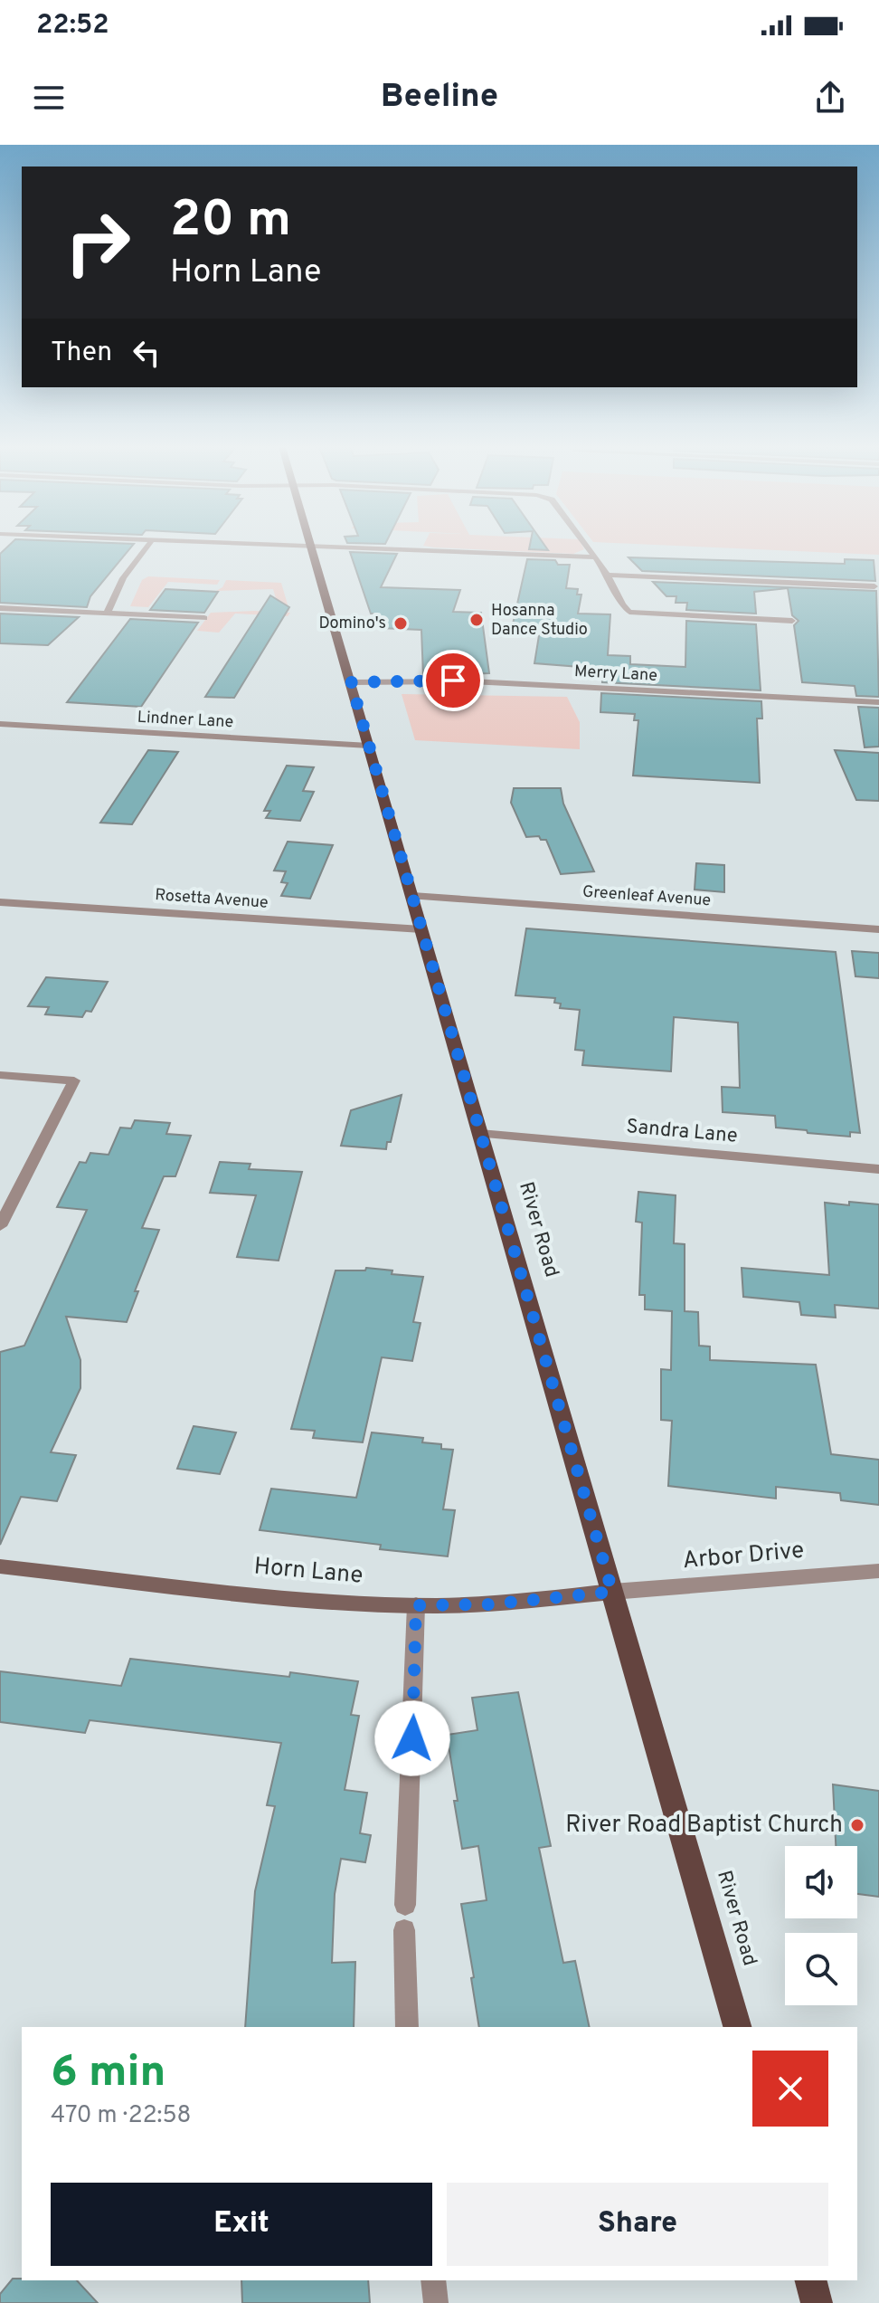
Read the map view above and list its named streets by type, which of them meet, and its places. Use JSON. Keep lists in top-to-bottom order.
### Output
{
  "streets": {
    "main road": ["River Road"],
    "street": [
      "Merry Lane",
      "Lindner Lane",
      "Greenleaf Avenue",
      "Rosetta Avenue",
      "Sandra Lane",
      "Arbor Drive",
      "Horn Lane"
    ]
  },
  "crossings": [
    ["Merry Lane", "River Road"],
    ["Lindner Lane", "River Road"],
    ["Greenleaf Avenue", "River Road"],
    ["Rosetta Avenue", "River Road"],
    ["Sandra Lane", "River Road"],
    ["River Road", "Arbor Drive"],
    ["River Road", "Horn Lane"],
    ["Arbor Drive", "Horn Lane"]
  ],
  "places": ["Hosanna Dance Studio", "Domino's", "River Road Baptist Church"],
  "page": {
    "status": "22:52",
    "header": "Beeline",
    "turn": ["20 m", "Horn Lane"],
    "then": "Then",
    "heading": ["6 min", "470 m · 22:58"],
    "buttons": ["Exit", "Share"]
  }
}
